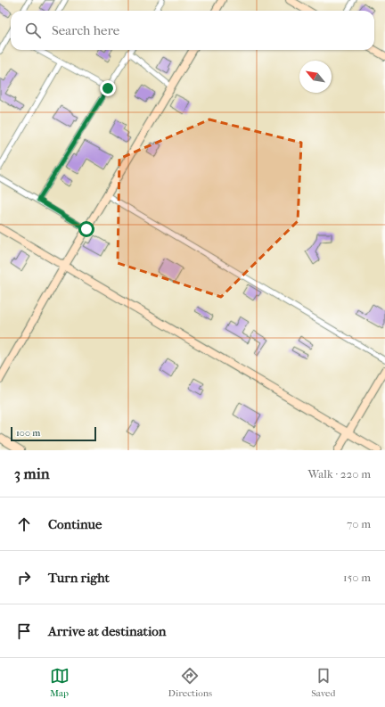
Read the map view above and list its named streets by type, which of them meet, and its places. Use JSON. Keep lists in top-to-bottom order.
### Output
{
  "scale_bar": "100 m",
  "north": "top left",
  "page": {
    "search": "Search here",
    "scale": "100 m",
    "heading": ["3 min", "Walk · 220 m"],
    "list": [
      ["Continue", "70 m"],
      ["Turn right", "150 m"],
      "Arrive at destination"
    ],
    "nav": ["Map", "Directions", "Saved"]
  }
}
